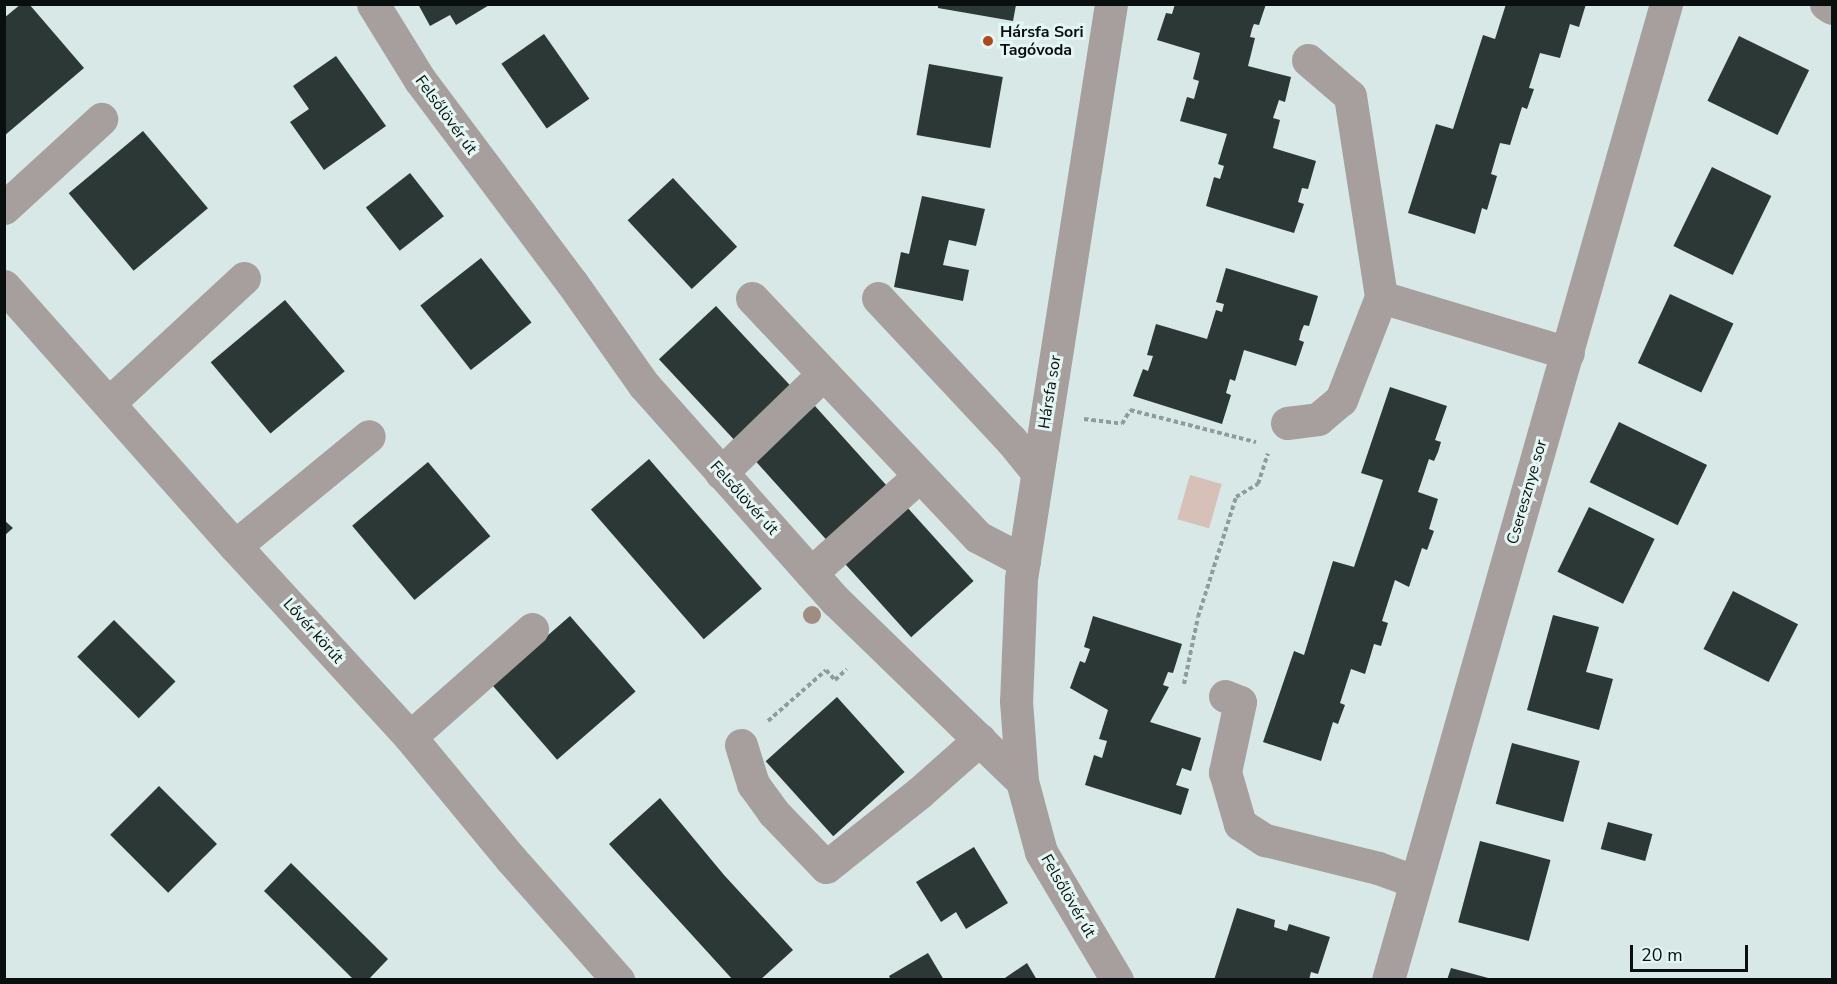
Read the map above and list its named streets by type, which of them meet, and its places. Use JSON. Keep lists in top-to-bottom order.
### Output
{
  "streets": {
    "street": [
      "Felsőlövér út",
      "Hársfa sor",
      "Cseresznye sor",
      "Lővér körút"
    ]
  },
  "crossings": [
    ["Felsőlövér út", "Hársfa sor"]
  ],
  "places": ["Hársfa Sori Tagóvoda"],
  "scale_bar": "20 m"
}
